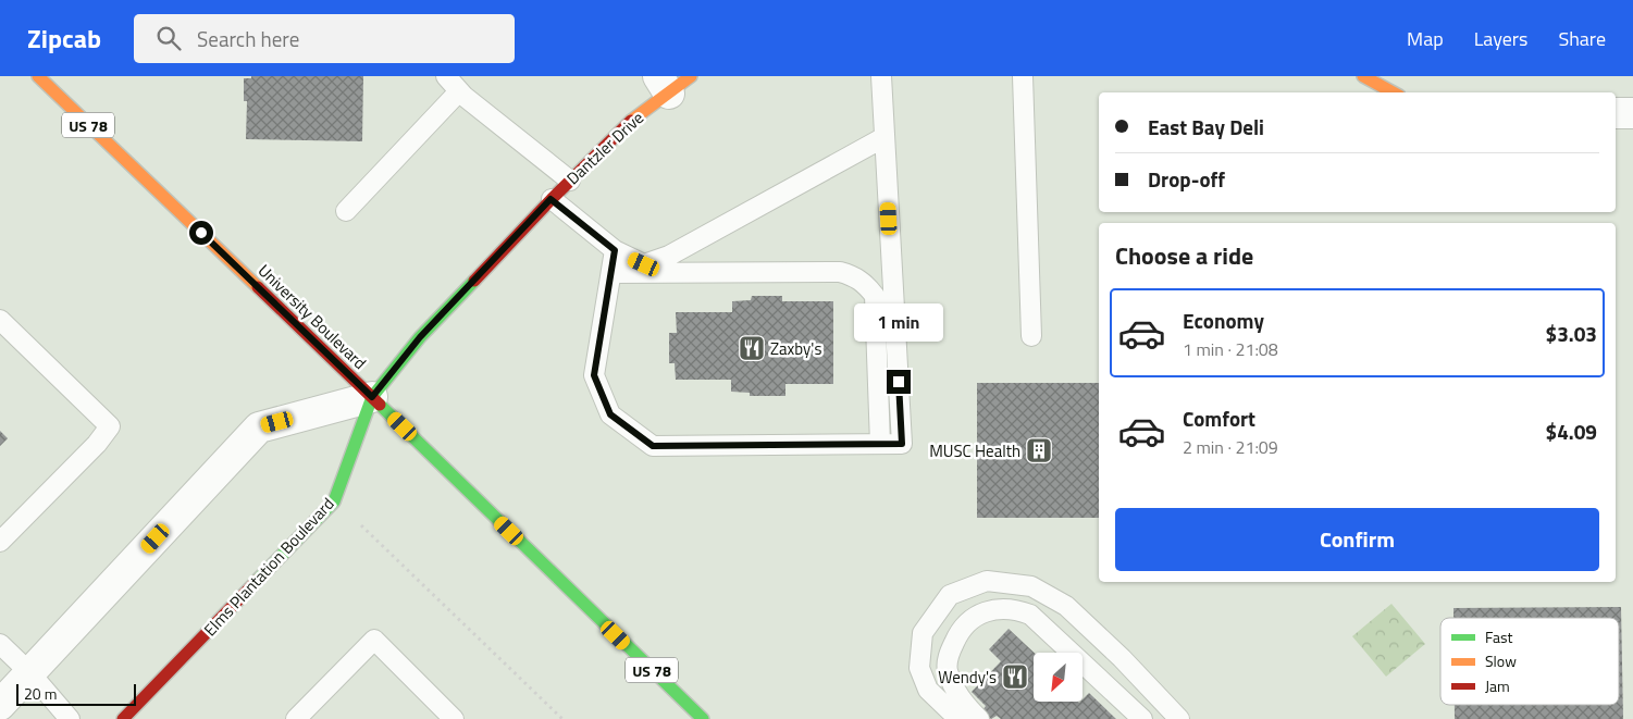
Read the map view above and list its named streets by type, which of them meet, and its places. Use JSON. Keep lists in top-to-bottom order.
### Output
{
  "streets": {
    "main road": [
      "US 78",
      "Dantzler Drive",
      "University Boulevard",
      "Elms Plantation Boulevard"
    ]
  },
  "crossings": [
    ["Dantzler Drive", "University Boulevard"],
    ["Dantzler Drive", "Elms Plantation Boulevard"],
    ["University Boulevard", "Elms Plantation Boulevard"]
  ],
  "places": {
    "restaurant": ["Zaxby's", "Wendy's"],
    "building": ["MUSC Health"]
  },
  "legend": ["Fast", "Slow", "Jam"],
  "scale_bar": "20 m",
  "north": "bottom left",
  "page": {
    "header": "Zipcab",
    "search": "Search here",
    "nav": ["Map", "Layers", "Share"],
    "banner": ["East Bay Deli", "Drop-off"],
    "heading": "Choose a ride",
    "list": [
      {
        "name": "Economy",
        "note": "1 min · 21:08",
        "value": "$3.03"
      },
      {
        "name": "Comfort",
        "note": "2 min · 21:09",
        "value": "$4.09"
      }
    ],
    "bubble": "1 min",
    "buttons": "Confirm",
    "scale": "20 m"
  }
}
